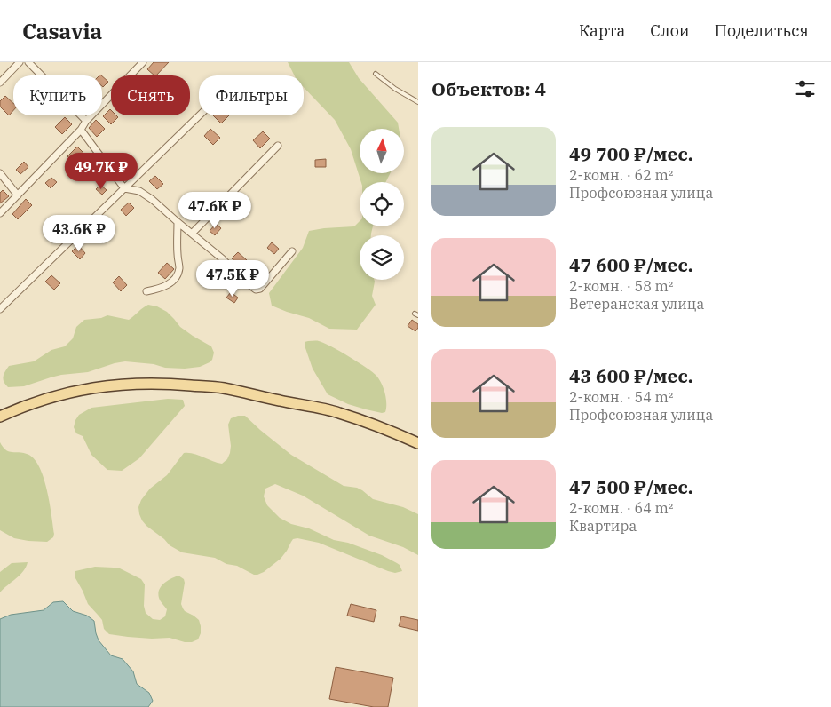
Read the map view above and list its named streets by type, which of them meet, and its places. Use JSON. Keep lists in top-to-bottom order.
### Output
{
  "north": "top",
  "page": {
    "header": "Casavia",
    "nav": ["Карта", "Слои", "Поделиться"],
    "heading": "Объектов: 4",
    "chip": ["Купить", "Снять", "Фильтры"],
    "list": [
      {
        "name": "49 700 ₽/мес.",
        "note": "2-комн. · 62 m² · Профсоюзная улица"
      },
      {
        "name": "47 600 ₽/мес.",
        "note": "2-комн. · 58 m² · Ветеранская улица"
      },
      {
        "name": "43 600 ₽/мес.",
        "note": "2-комн. · 54 m² · Профсоюзная улица"
      },
      {
        "name": "47 500 ₽/мес.",
        "note": "2-комн. · 64 m² · Квартира"
      }
    ],
    "price": [
      "49.7K ₽",
      "47.6K ₽",
      "43.6K ₽",
      "47.5K ₽"
    ]
  }
}
